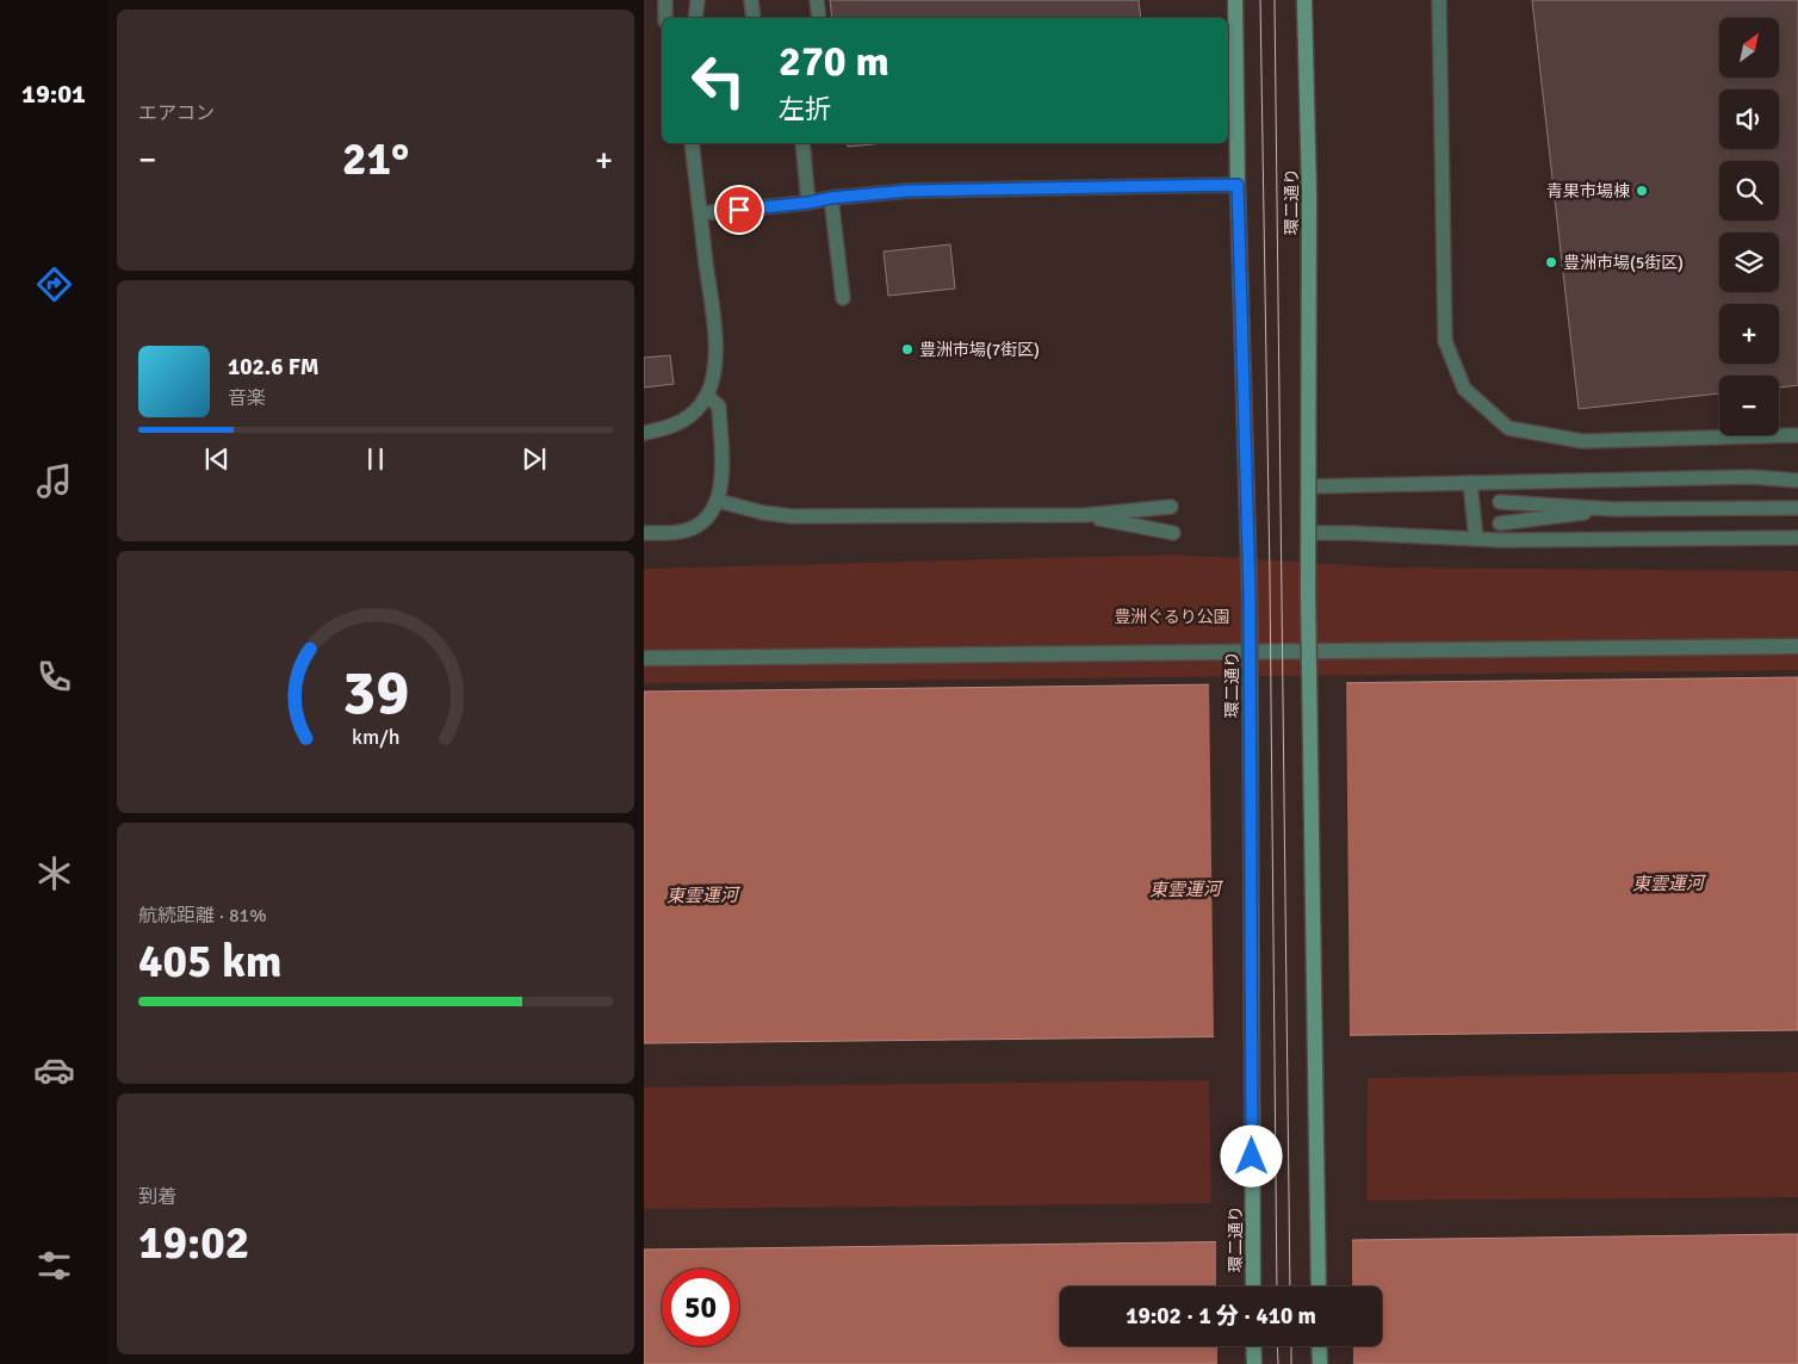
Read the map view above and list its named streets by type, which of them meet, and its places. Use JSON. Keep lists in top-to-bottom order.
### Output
{
  "streets": {
    "main road": ["環二通り"]
  },
  "water": ["東雲運河"],
  "parks": ["豊洲ぐるり公園"],
  "places": ["青果市場棟", "豊洲市場(5街区)", "豊洲市場(7街区)"],
  "north": "top right",
  "page": {
    "tabs": "19:01",
    "tile": [
      "エアコン",
      ["航続距離 · 81%", "405 km"],
      ["到着", "19:02"]
    ],
    "map_buttons": ["+", "−"],
    "turn": ["270 m", "左折"],
    "heat": ["−", "21°", "+"],
    "song": ["102.6 FM", "音楽"],
    "limit": "50",
    "trip": "19:02 · 1 分 · 410 m",
    "gauge": ["39", "km/h"]
  }
}
